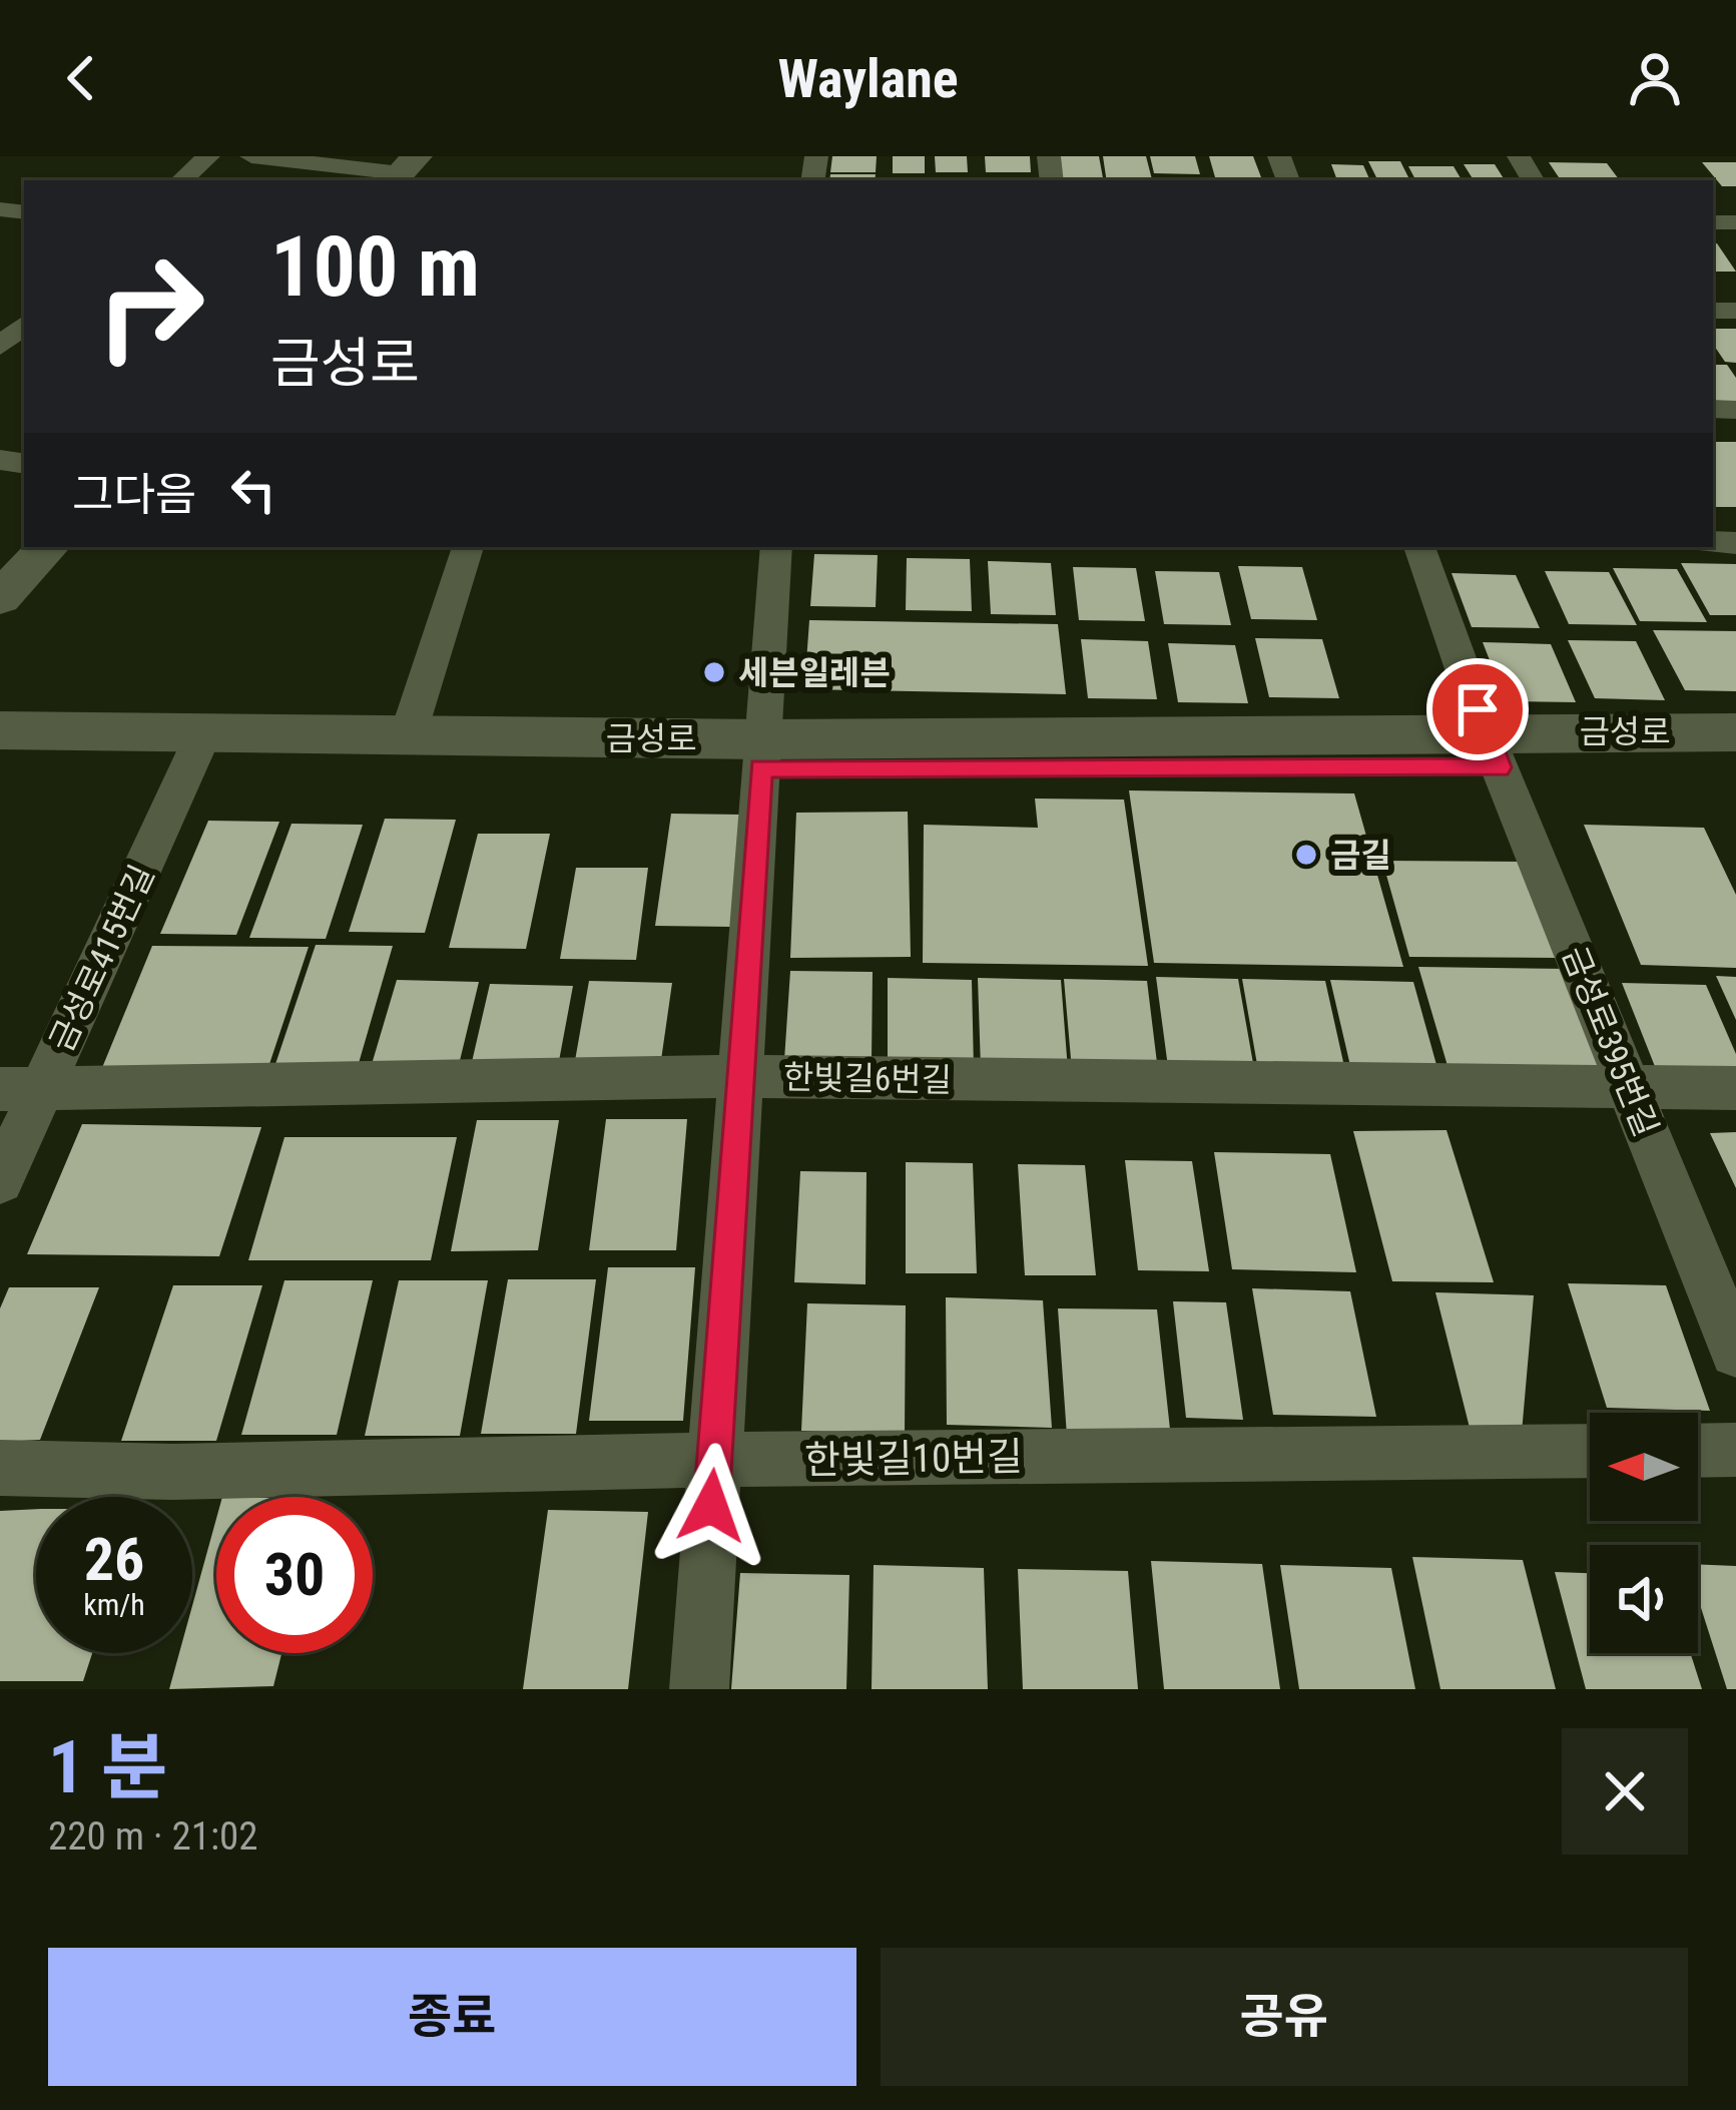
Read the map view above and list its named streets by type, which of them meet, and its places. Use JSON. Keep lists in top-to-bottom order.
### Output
{
  "streets": {
    "street": [
      "금성로",
      "금성로415번길",
      "금성로395번길",
      "한빛길6번길",
      "한빛길10번길"
    ]
  },
  "crossings": [
    ["금성로", "금성로415번길"],
    ["금성로", "금성로395번길"],
    ["금성로415번길", "한빛길6번길"],
    ["금성로395번길", "한빛길6번길"]
  ],
  "places": ["세븐일레븐", "금길"],
  "north": "left",
  "page": {
    "header": "Waylane",
    "turn": ["100 m", "금성로"],
    "then": "그다음",
    "speed": "26 km/h",
    "limit": "30",
    "heading": ["1 분", "220 m · 21:02"],
    "buttons": ["종료", "공유"]
  }
}
